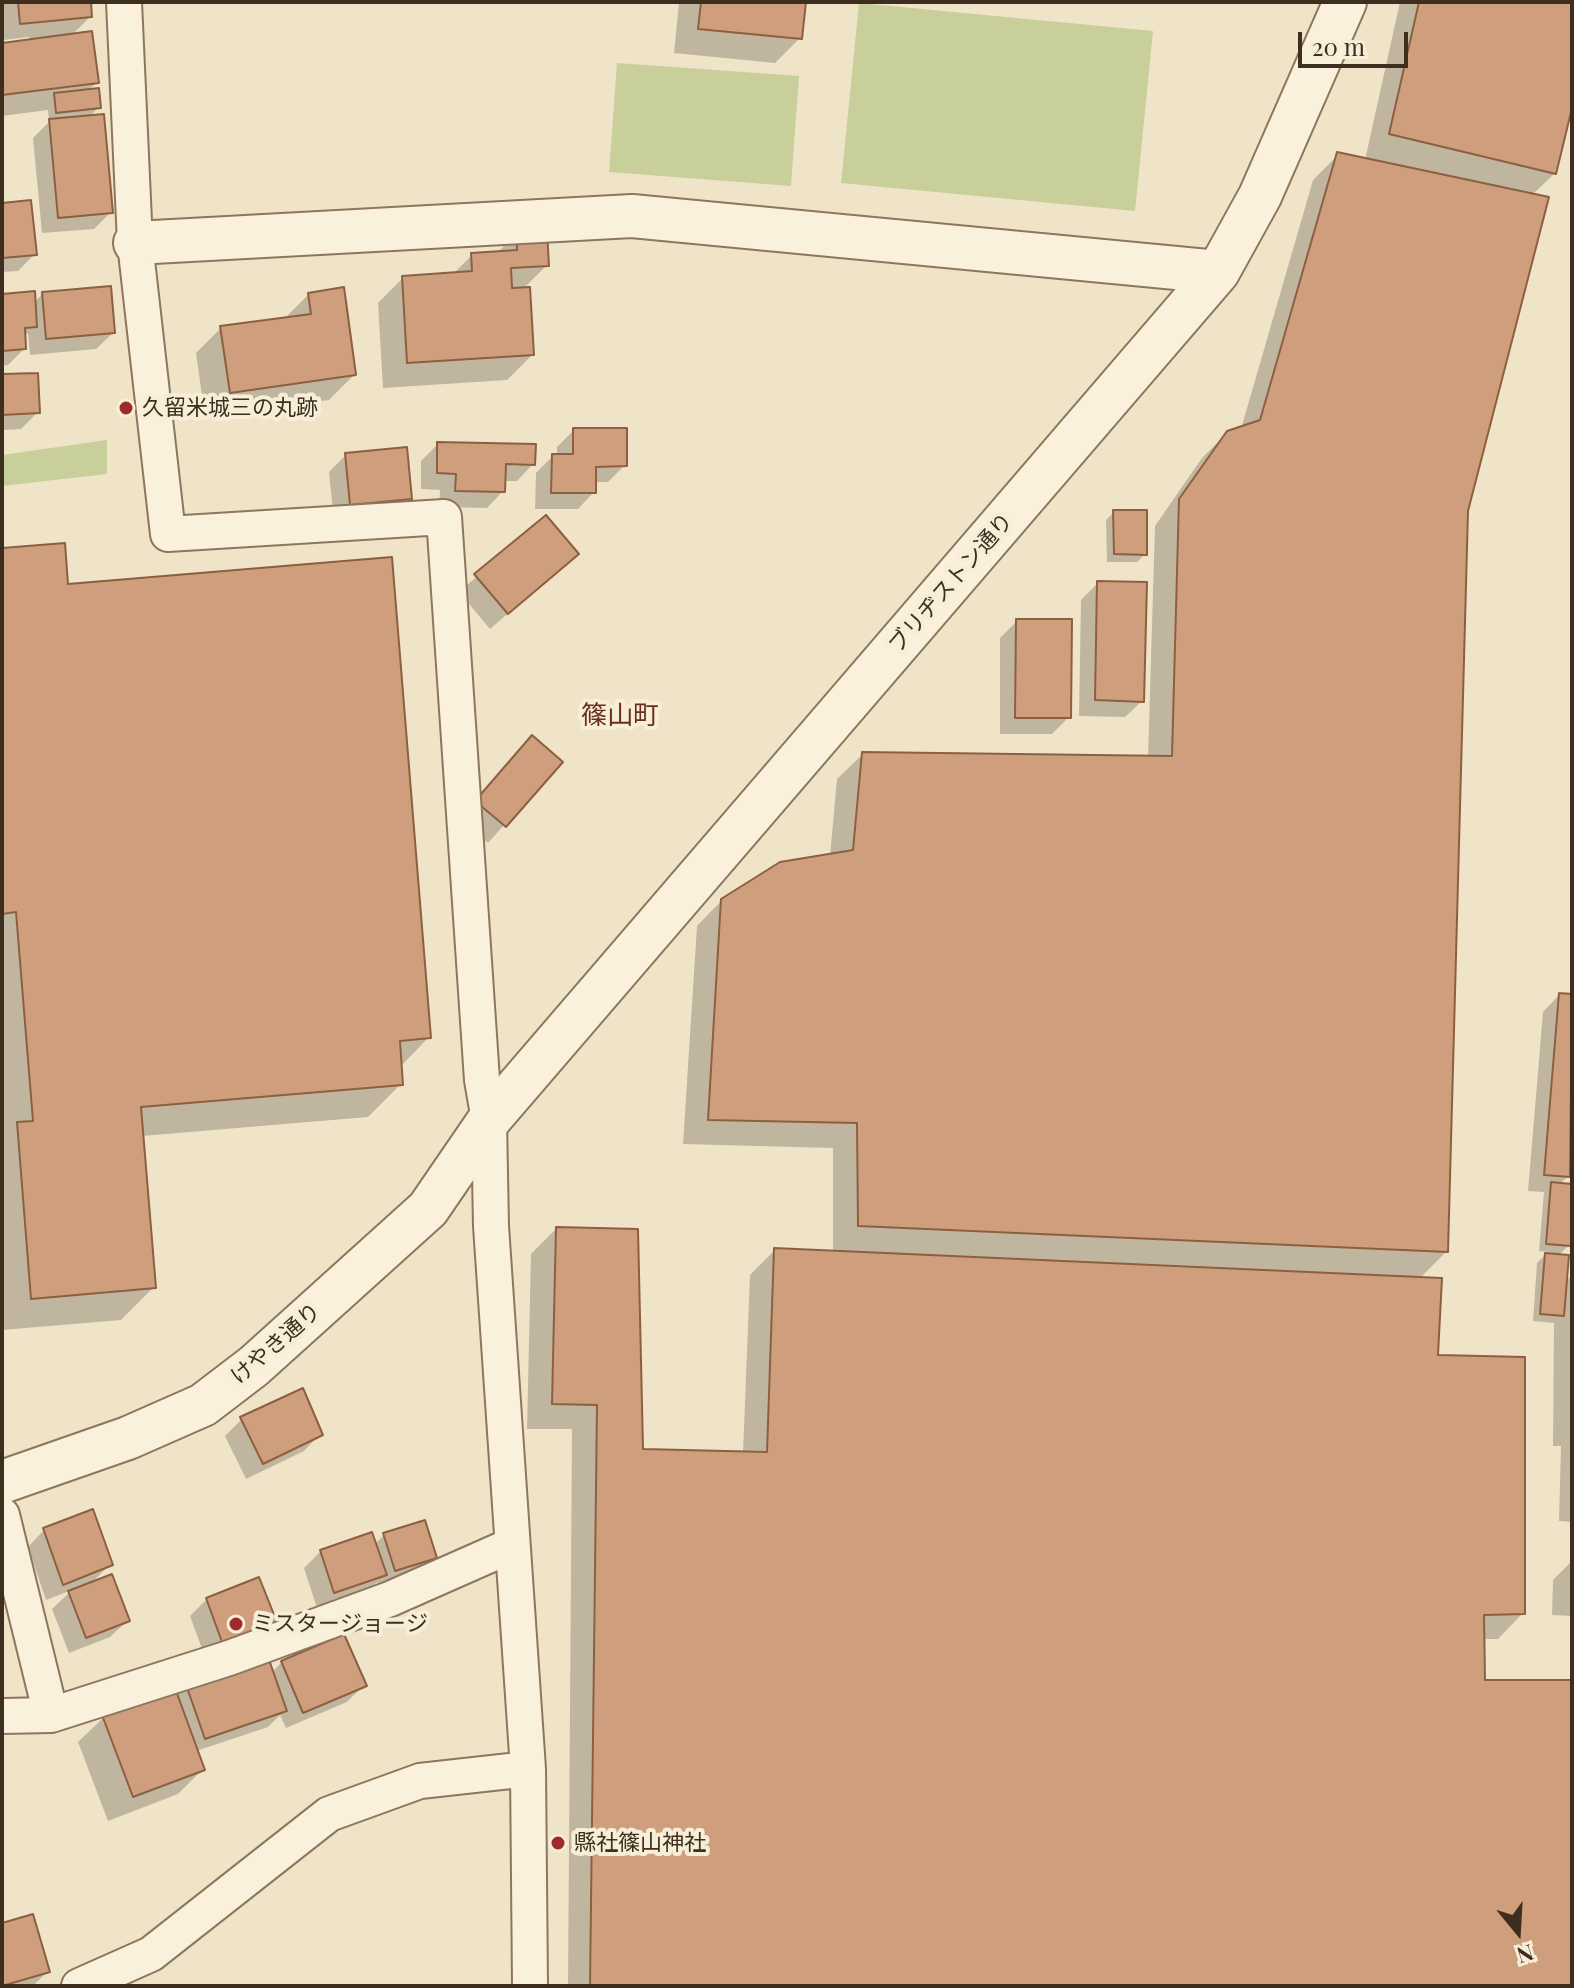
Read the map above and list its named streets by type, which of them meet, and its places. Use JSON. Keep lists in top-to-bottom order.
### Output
{
  "streets": {
    "street": ["ブリヂストン通り", "けやき通り"]
  },
  "crossings": [
    ["ブリヂストン通り", "けやき通り"]
  ],
  "districts": ["篠山町"],
  "places": ["久留米城三の丸跡", "ミスタージョージ", "縣社篠山神社"],
  "scale_bar": "20 m",
  "north": "bottom"
}
